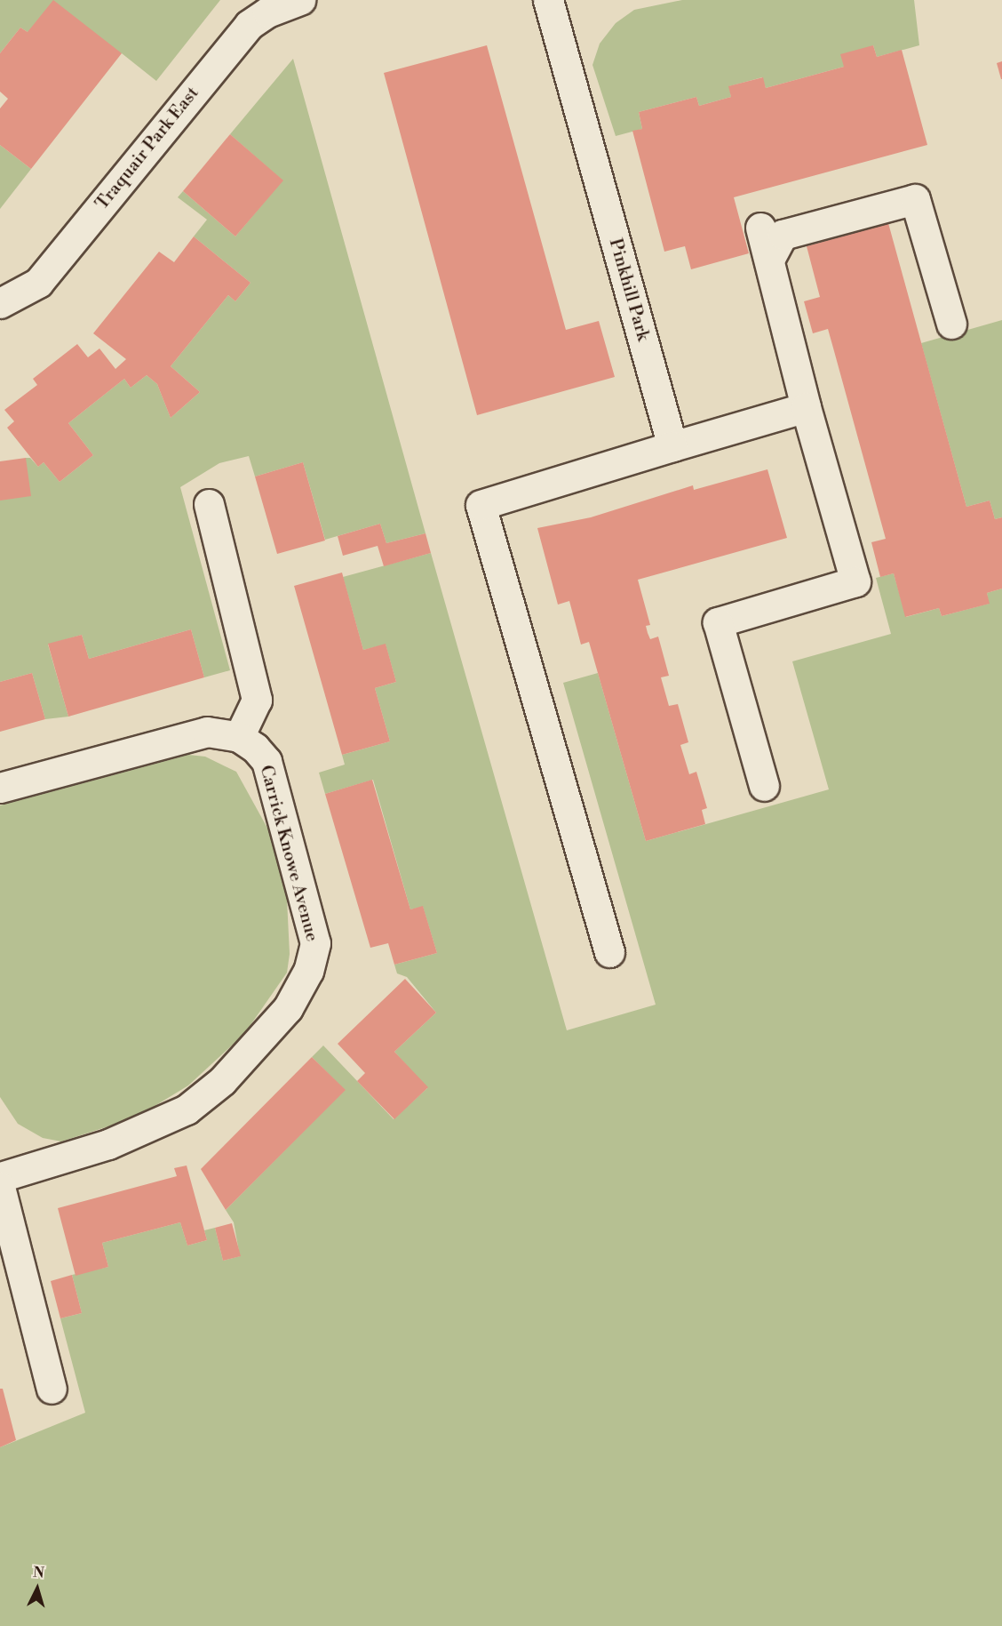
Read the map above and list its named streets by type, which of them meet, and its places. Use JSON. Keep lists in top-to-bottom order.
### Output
{
  "streets": {
    "street": ["Traquair Park East", "Pinkhill Park", "Carrick Knowe Avenue"]
  },
  "north": "top"
}
